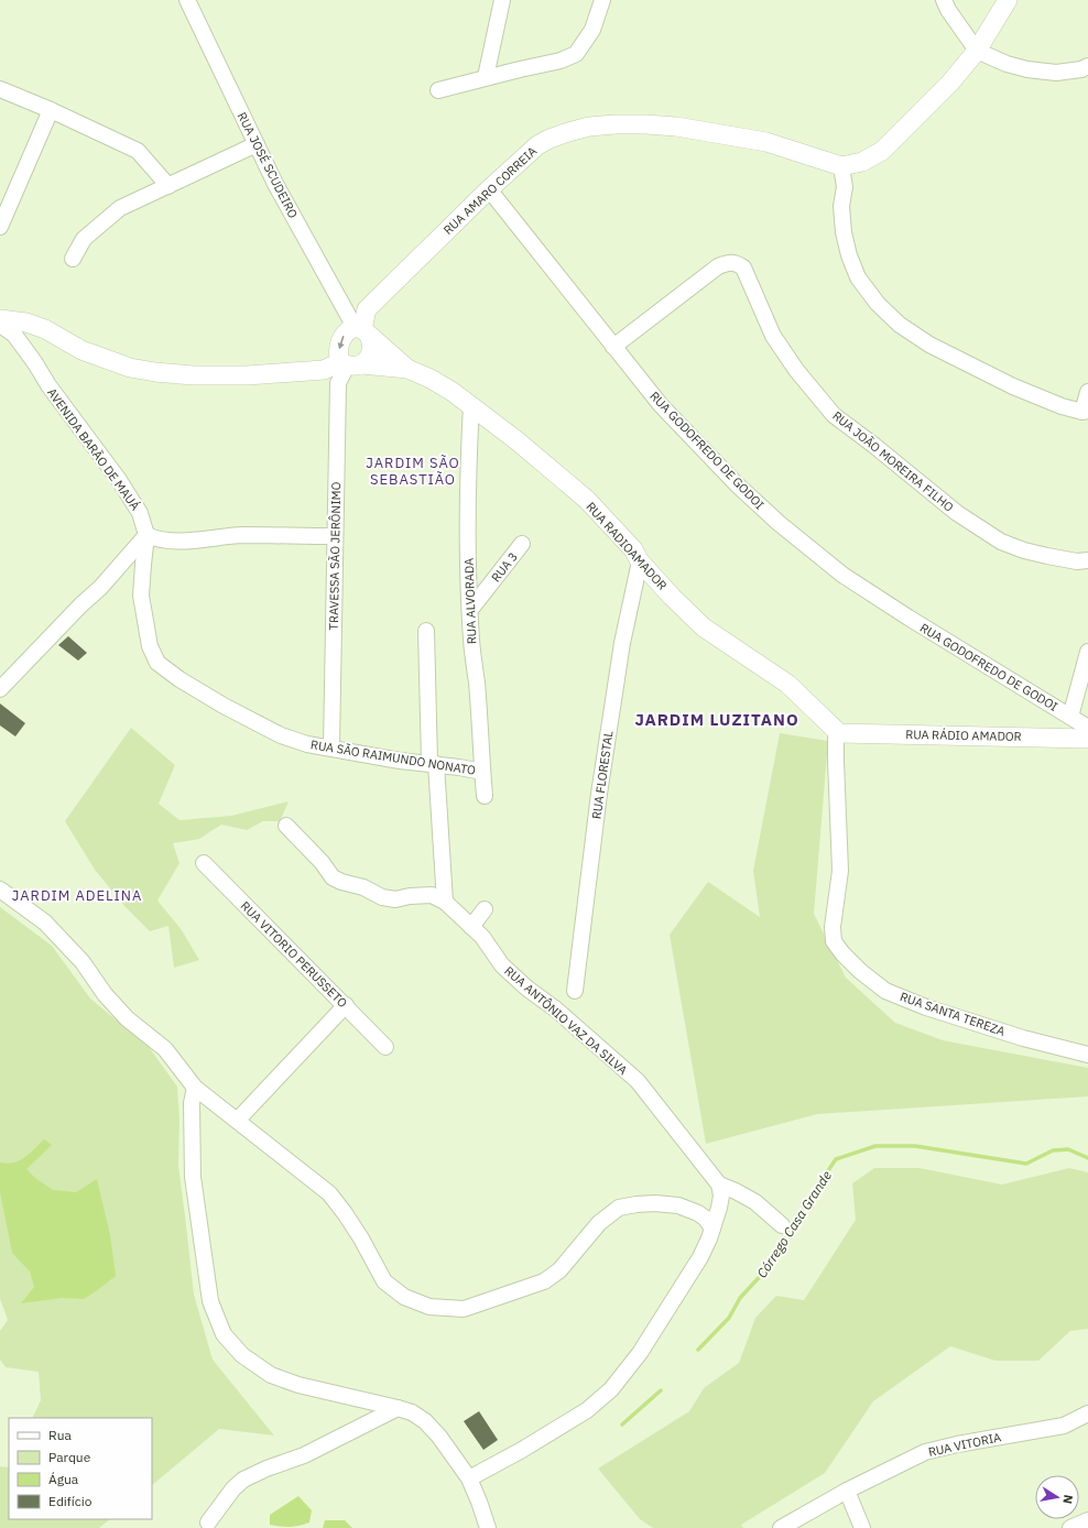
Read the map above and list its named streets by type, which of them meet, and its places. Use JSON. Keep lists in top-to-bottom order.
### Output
{
  "streets": {
    "street": [
      "RUA JOSÉ SCUDEIRO",
      "RUA AMARO CORREIA",
      "AVENIDA BARÃO DE MAUÁ",
      "RUA GODOFREDO DE GODOI",
      "RUA JOÃO MOREIRA FILHO",
      "RUA RADIOAMADOR",
      "TRAVESSA SÃO JERÔNIMO",
      "RUA 3",
      "RUA ALVORADA",
      "RUA RÁDIO AMADOR",
      "RUA SÃO RAIMUNDO NONATO",
      "RUA FLORESTAL",
      "RUA VITORIO PERUSSETO",
      "RUA SANTA TEREZA",
      "RUA ANTÔNIO VAZ DA SILVA",
      "RUA VITORIA"
    ]
  },
  "crossings": [
    ["RUA JOSÉ SCUDEIRO", "RUA AMARO CORREIA"],
    ["RUA JOSÉ SCUDEIRO", "RUA RADIOAMADOR"],
    ["RUA JOSÉ SCUDEIRO", "TRAVESSA SÃO JERÔNIMO"],
    ["RUA AMARO CORREIA", "RUA GODOFREDO DE GODOI"],
    ["RUA AMARO CORREIA", "RUA RADIOAMADOR"],
    ["RUA AMARO CORREIA", "TRAVESSA SÃO JERÔNIMO"],
    ["AVENIDA BARÃO DE MAUÁ", "RUA SÃO RAIMUNDO NONATO"],
    ["RUA GODOFREDO DE GODOI", "RUA JOÃO MOREIRA FILHO"],
    ["RUA RADIOAMADOR", "TRAVESSA SÃO JERÔNIMO"],
    ["RUA RADIOAMADOR", "RUA ALVORADA"],
    ["RUA RADIOAMADOR", "RUA RÁDIO AMADOR"],
    ["RUA RADIOAMADOR", "RUA FLORESTAL"],
    ["RUA RADIOAMADOR", "RUA SANTA TEREZA"],
    ["TRAVESSA SÃO JERÔNIMO", "RUA SÃO RAIMUNDO NONATO"],
    ["RUA 3", "RUA ALVORADA"],
    ["RUA ALVORADA", "RUA SÃO RAIMUNDO NONATO"],
    ["RUA RÁDIO AMADOR", "RUA SANTA TEREZA"]
  ],
  "districts": ["JARDIM SÃO SEBASTIÃO", "JARDIM LUZITANO", "JARDIM ADELINA"],
  "water": ["Córrego Casa Grande"],
  "legend": [
    "Rua",
    "Parque",
    "Água",
    "Edifício"
  ],
  "north": "right"
}
